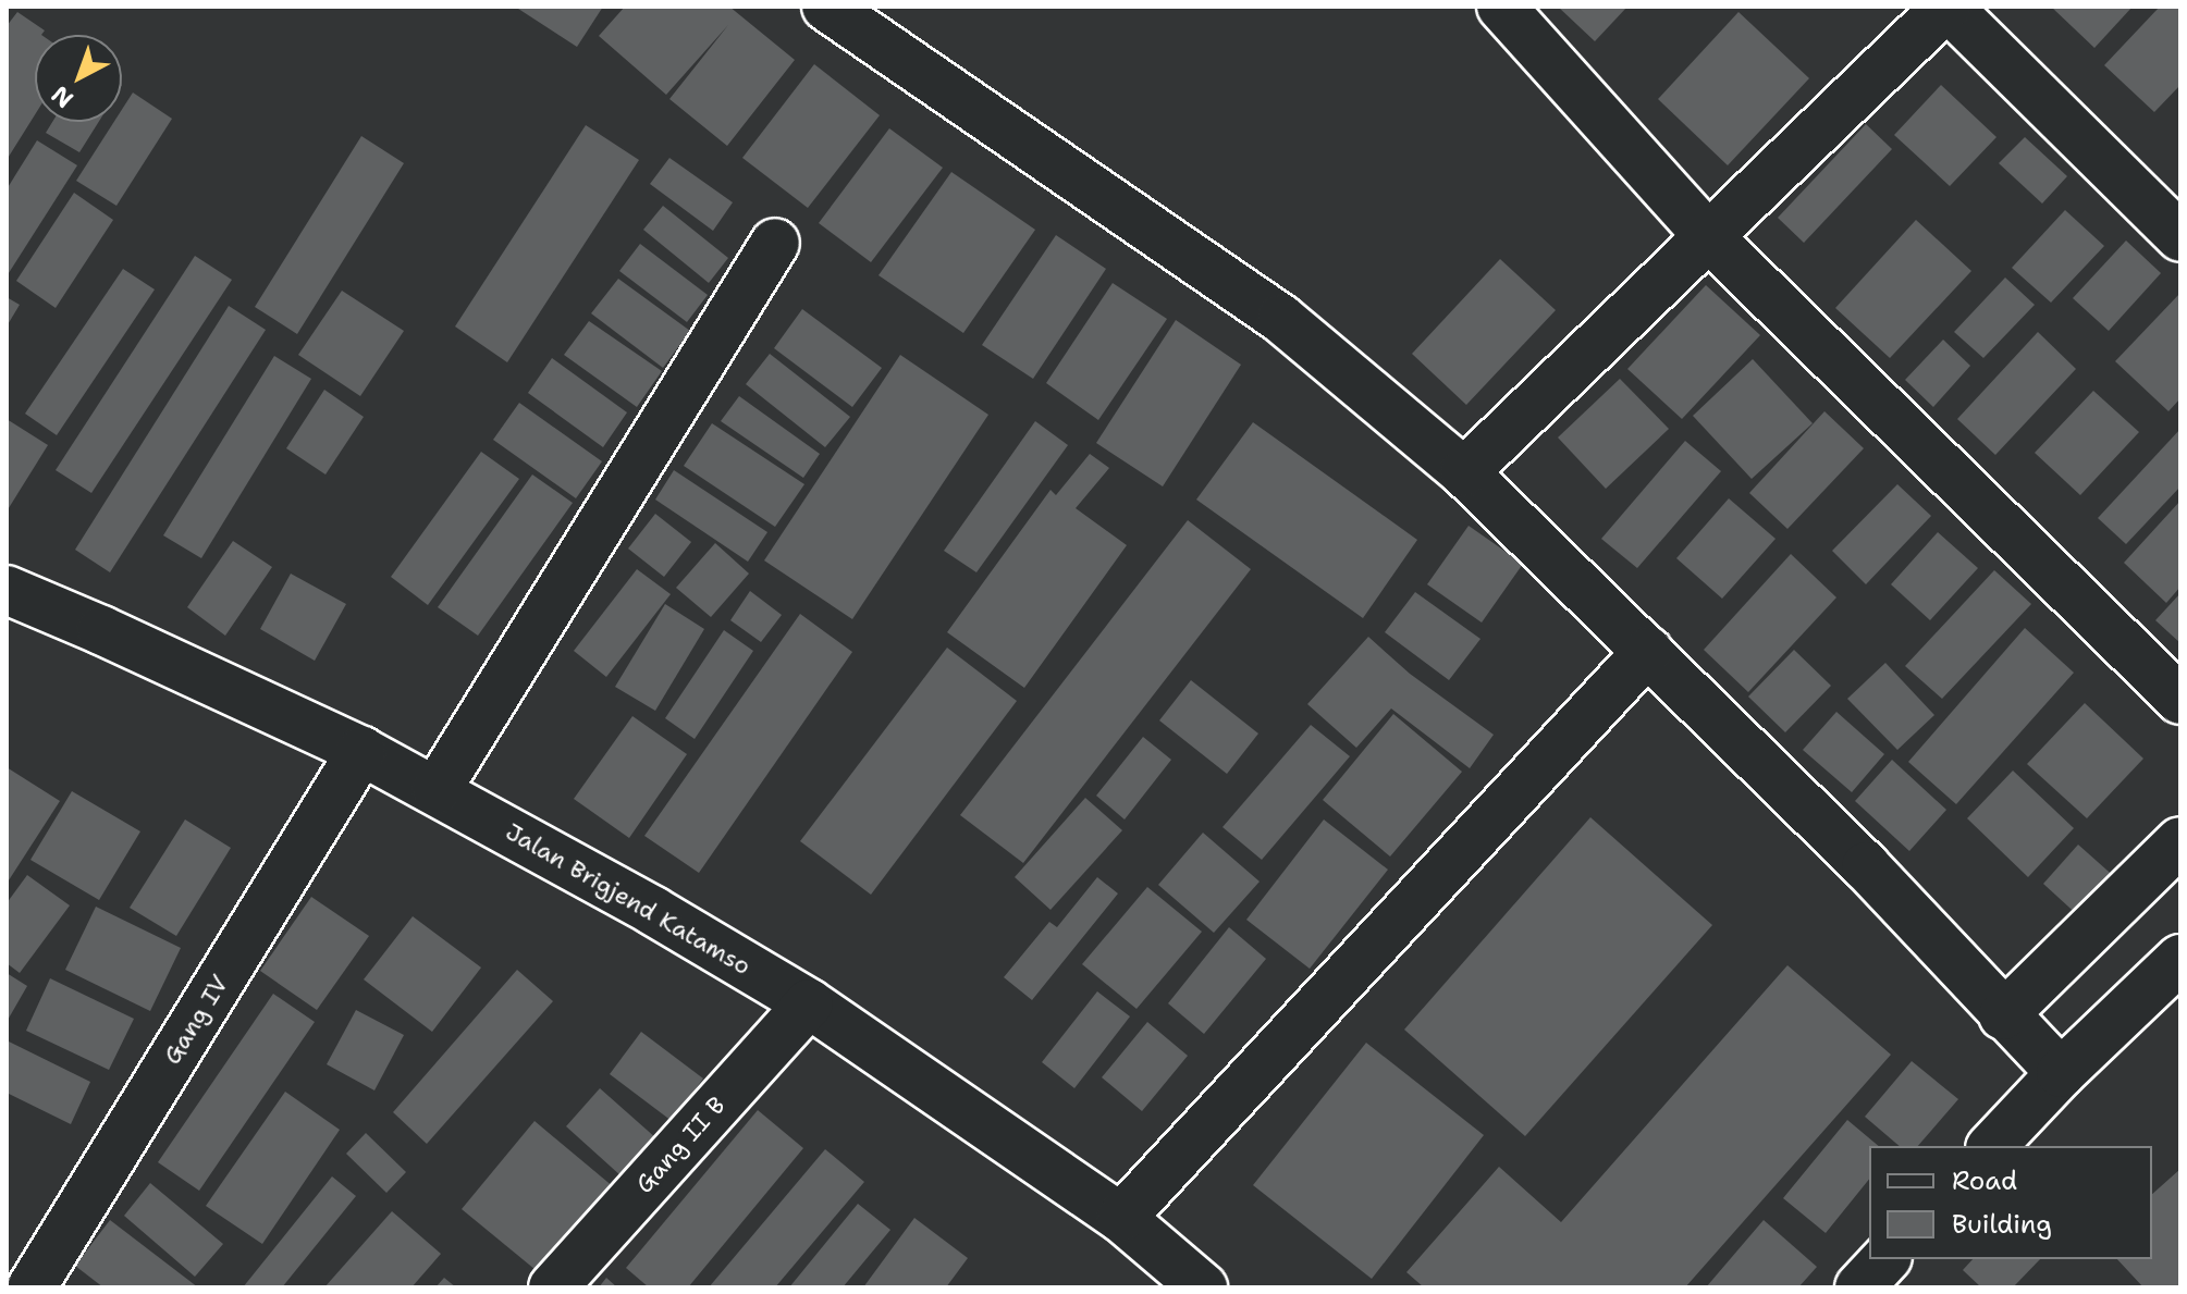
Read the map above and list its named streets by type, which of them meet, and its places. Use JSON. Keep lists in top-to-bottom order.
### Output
{
  "streets": {
    "street": ["Jalan Brigjend Katamso", "Gang IV", "Gang II B"]
  },
  "crossings": [
    ["Jalan Brigjend Katamso", "Gang IV"],
    ["Jalan Brigjend Katamso", "Gang II B"]
  ],
  "legend": ["Road", "Building"],
  "north": "bottom left"
}
